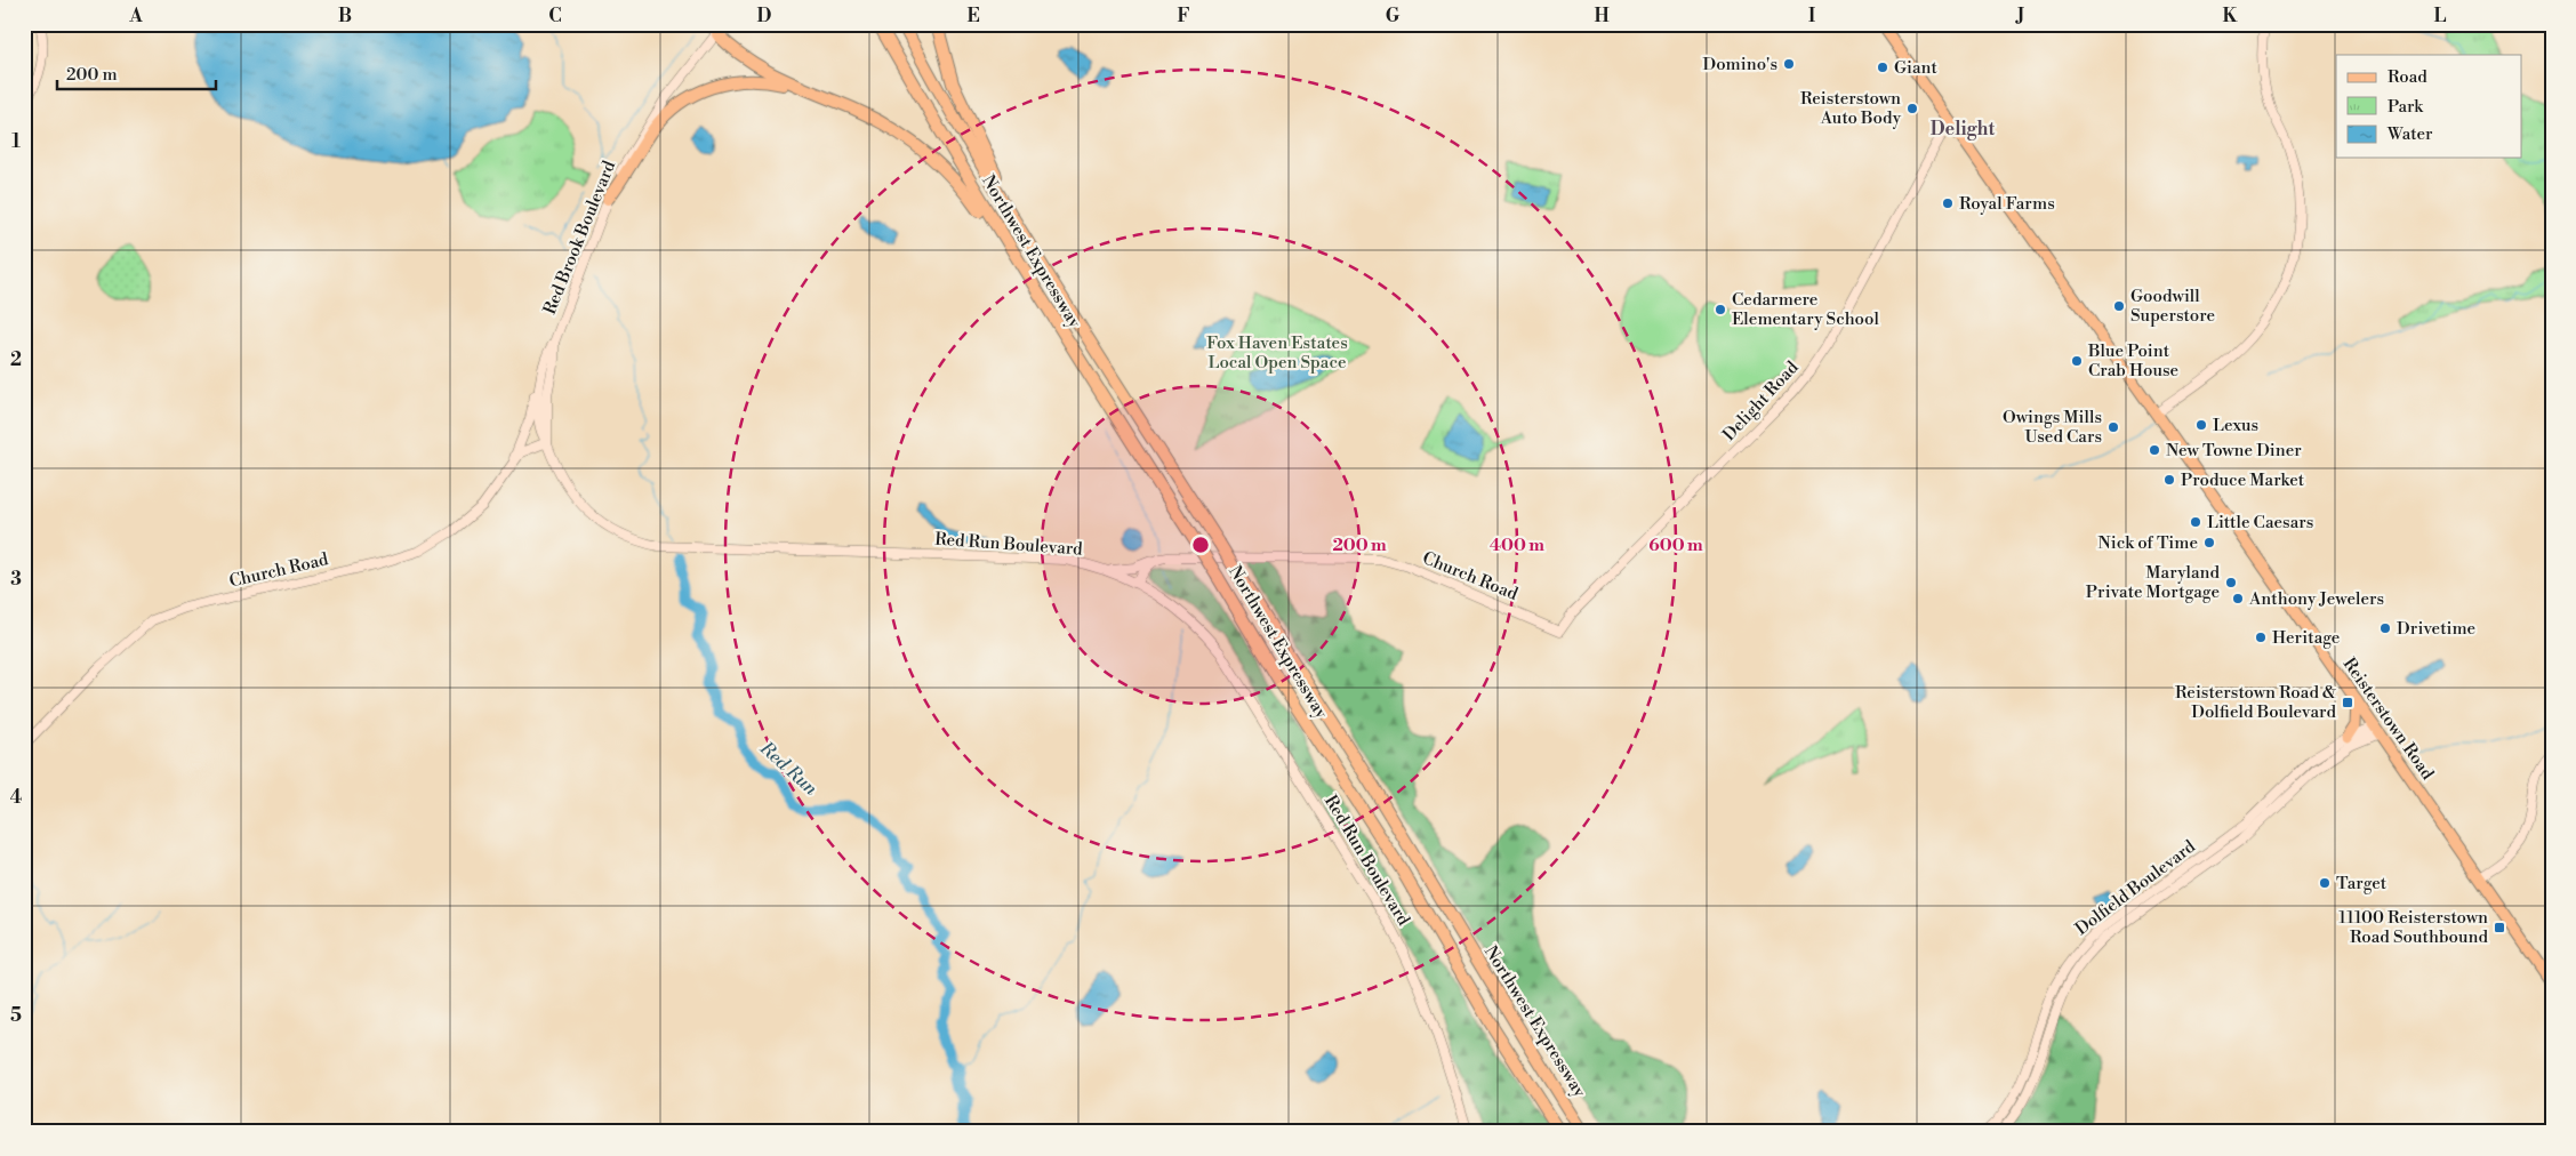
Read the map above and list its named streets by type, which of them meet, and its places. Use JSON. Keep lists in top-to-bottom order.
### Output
{
  "streets": {
    "highway": ["Northwest Expressway"],
    "main road": [
      "Red Brook Boulevard",
      "Delight Road",
      "Red Run Boulevard",
      "Church Road",
      "Reisterstown Road",
      "Dolfield Boulevard"
    ]
  },
  "crossings": [
    ["Red Brook Boulevard", "Red Run Boulevard"],
    ["Delight Road", "Church Road"],
    ["Delight Road", "Reisterstown Road"],
    ["Red Run Boulevard", "Church Road"],
    ["Reisterstown Road", "Dolfield Boulevard"]
  ],
  "districts": ["Delight"],
  "water": ["Red Run"],
  "parks": ["Fox Haven Estates Local Open Space"],
  "places": {
    "other": [
      "Domino's",
      "Giant",
      "Reisterstown Auto Body",
      "Royal Farms",
      "Goodwill Superstore",
      "Cedarmere Elementary School",
      "Blue Point Crab House",
      "Lexus",
      "Owings Mills Used Cars",
      "New Towne Diner",
      "Produce Market",
      "Little Caesars",
      "Nick of Time",
      "Maryland Private Mortgage",
      "Anthony Jewelers",
      "Drivetime",
      "Heritage",
      "Target"
    ],
    "transit": ["Reisterstown Road & Dolfield Boulevard", "11100 Reisterstown Road Southbound"]
  },
  "legend": ["Road", "Park", "Water"],
  "scale_bar": "200 m",
  "grid": {
    "columns": [
      "A",
      "B",
      "C",
      "D",
      "E",
      "F",
      "G",
      "H",
      "I",
      "J",
      "K",
      "L"
    ],
    "rows": [
      "1",
      "2",
      "3",
      "4",
      "5"
    ]
  },
  "rings": ["200 m", "400 m", "600 m"]
}
